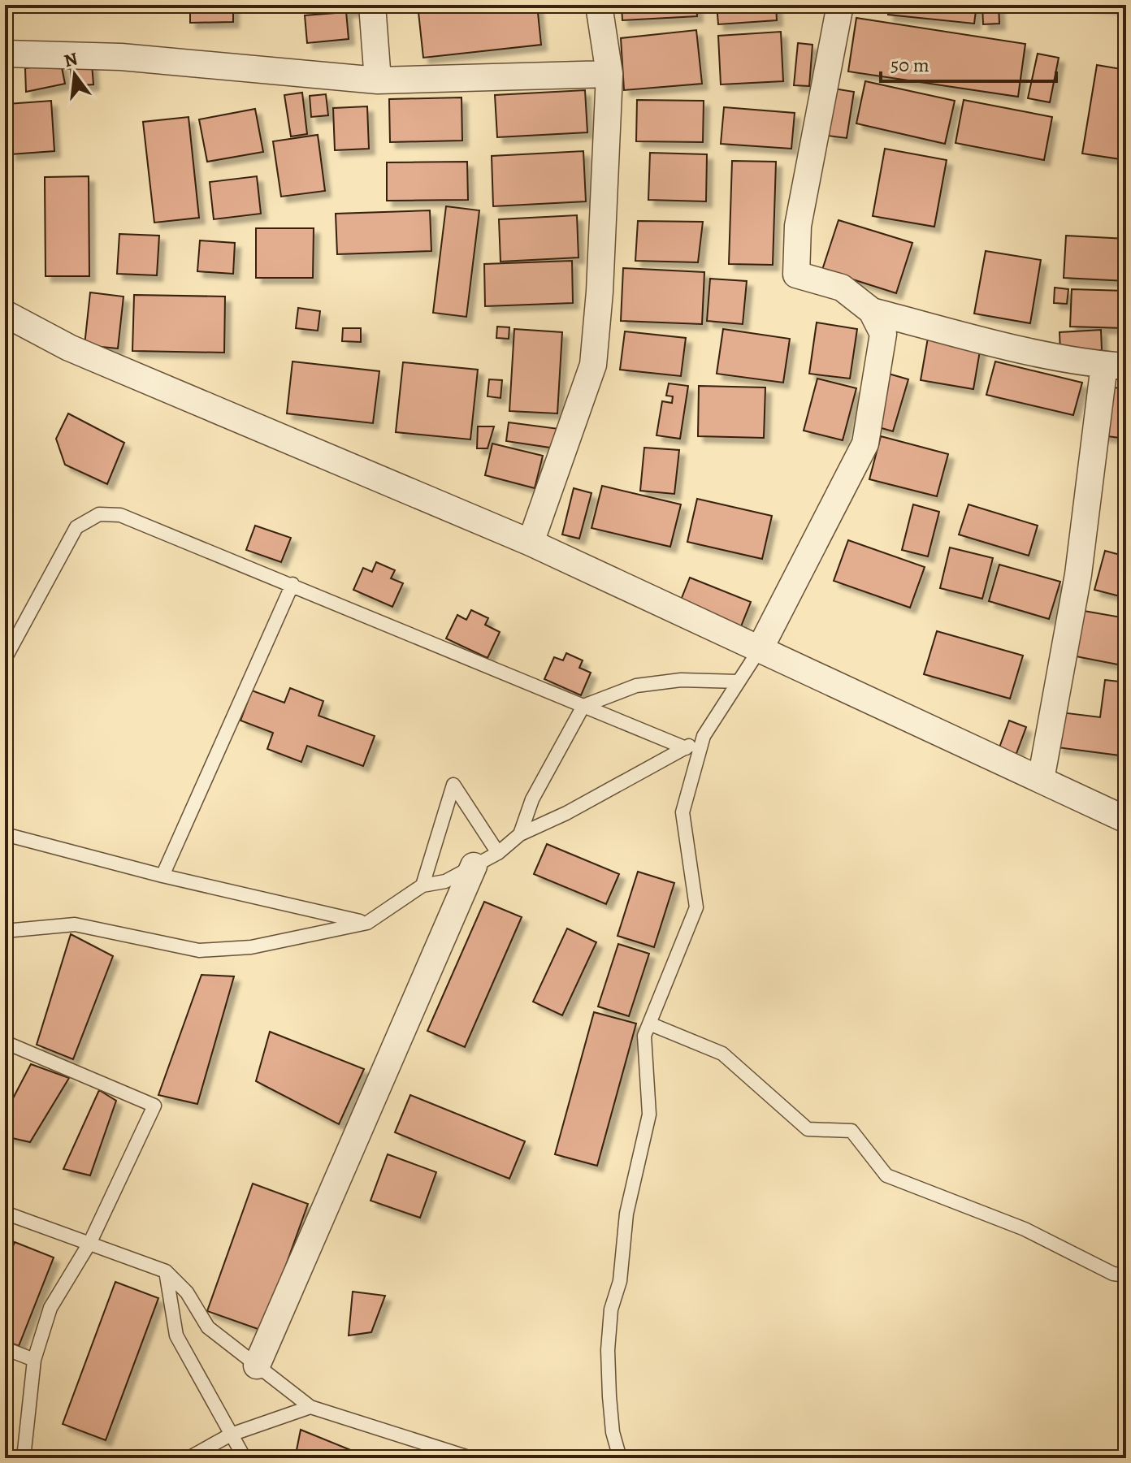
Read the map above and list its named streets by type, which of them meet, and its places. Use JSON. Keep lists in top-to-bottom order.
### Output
{
  "scale_bar": "50 m",
  "north": "top"
}
